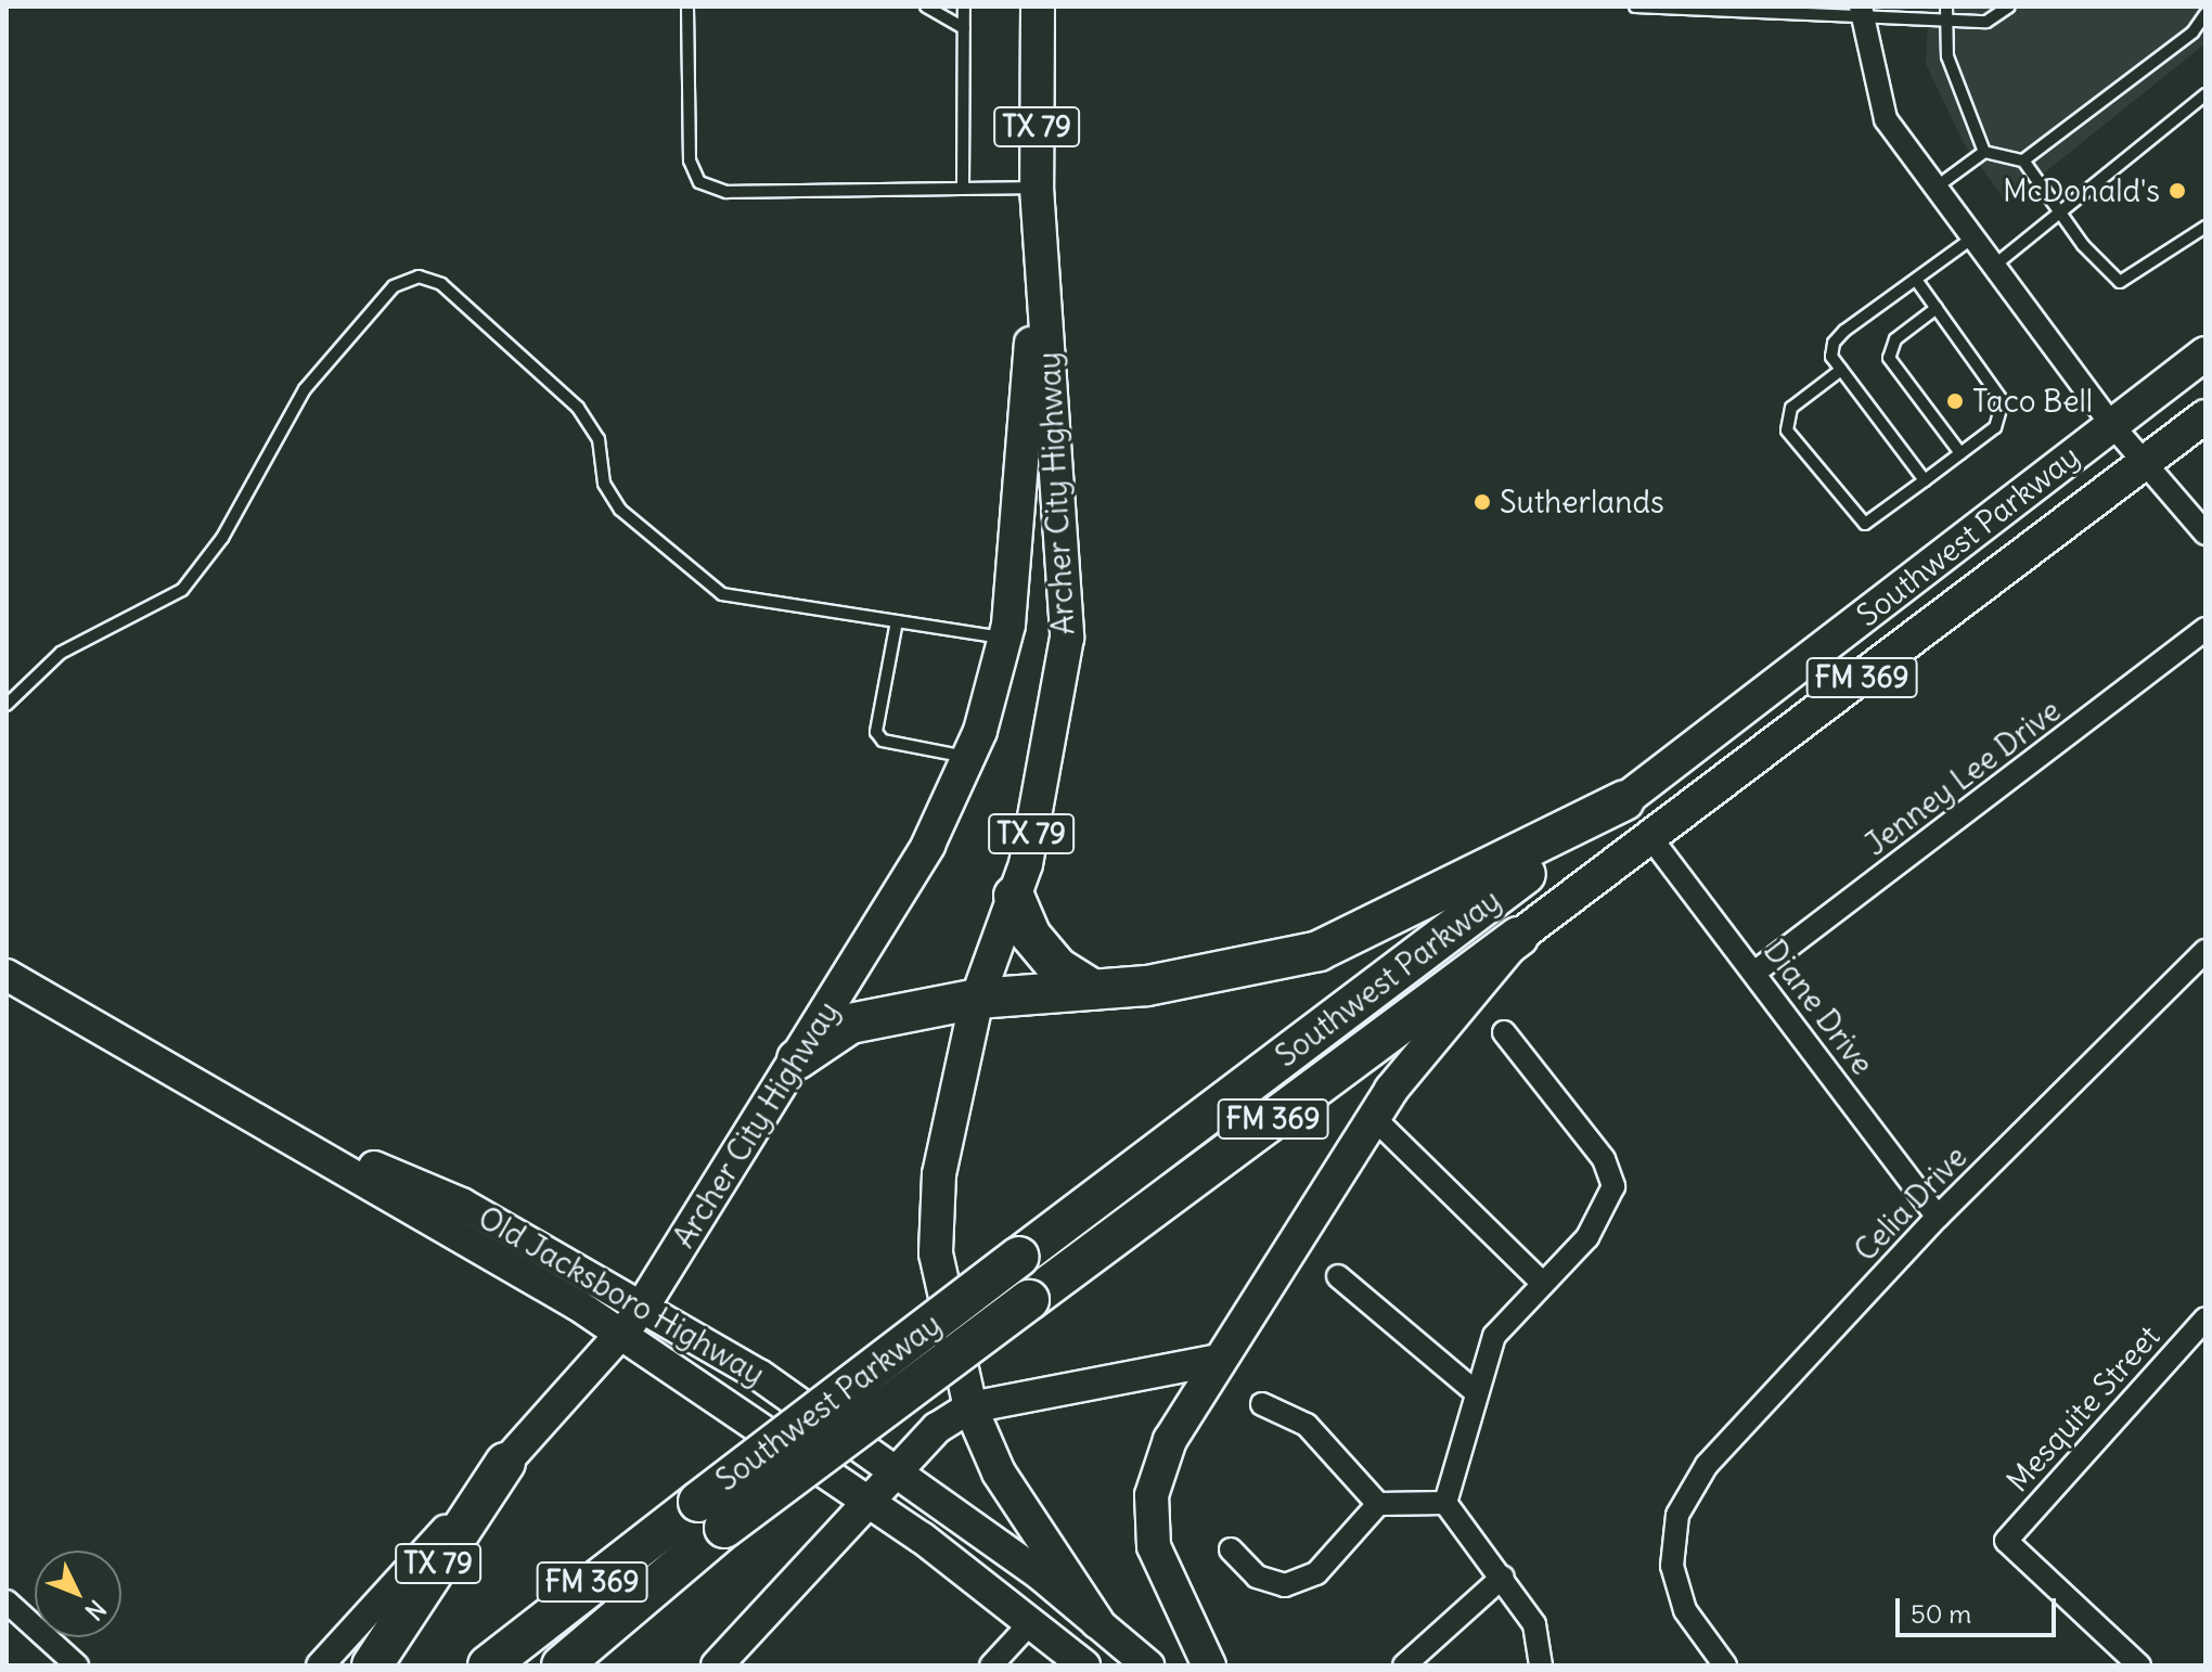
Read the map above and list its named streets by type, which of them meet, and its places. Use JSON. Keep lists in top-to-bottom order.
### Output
{
  "streets": {
    "highway": ["TX 79", "Southwest Parkway", "FM 369"],
    "main road": ["Archer City Highway", "Old Jacksboro Highway"],
    "street": [
      "Jenney Lee Drive",
      "Diane Drive",
      "Celia Drive",
      "Mesquite Street"
    ]
  },
  "crossings": [
    ["TX 79", "Archer City Highway"],
    ["TX 79", "Old Jacksboro Highway"],
    ["Archer City Highway", "Old Jacksboro Highway"],
    ["Southwest Parkway", "Diane Drive"],
    ["Jenney Lee Drive", "Diane Drive"],
    ["Diane Drive", "Celia Drive"]
  ],
  "places": ["McDonald's", "Taco Bell", "Sutherlands"],
  "scale_bar": "50 m",
  "north": "bottom right"
}
